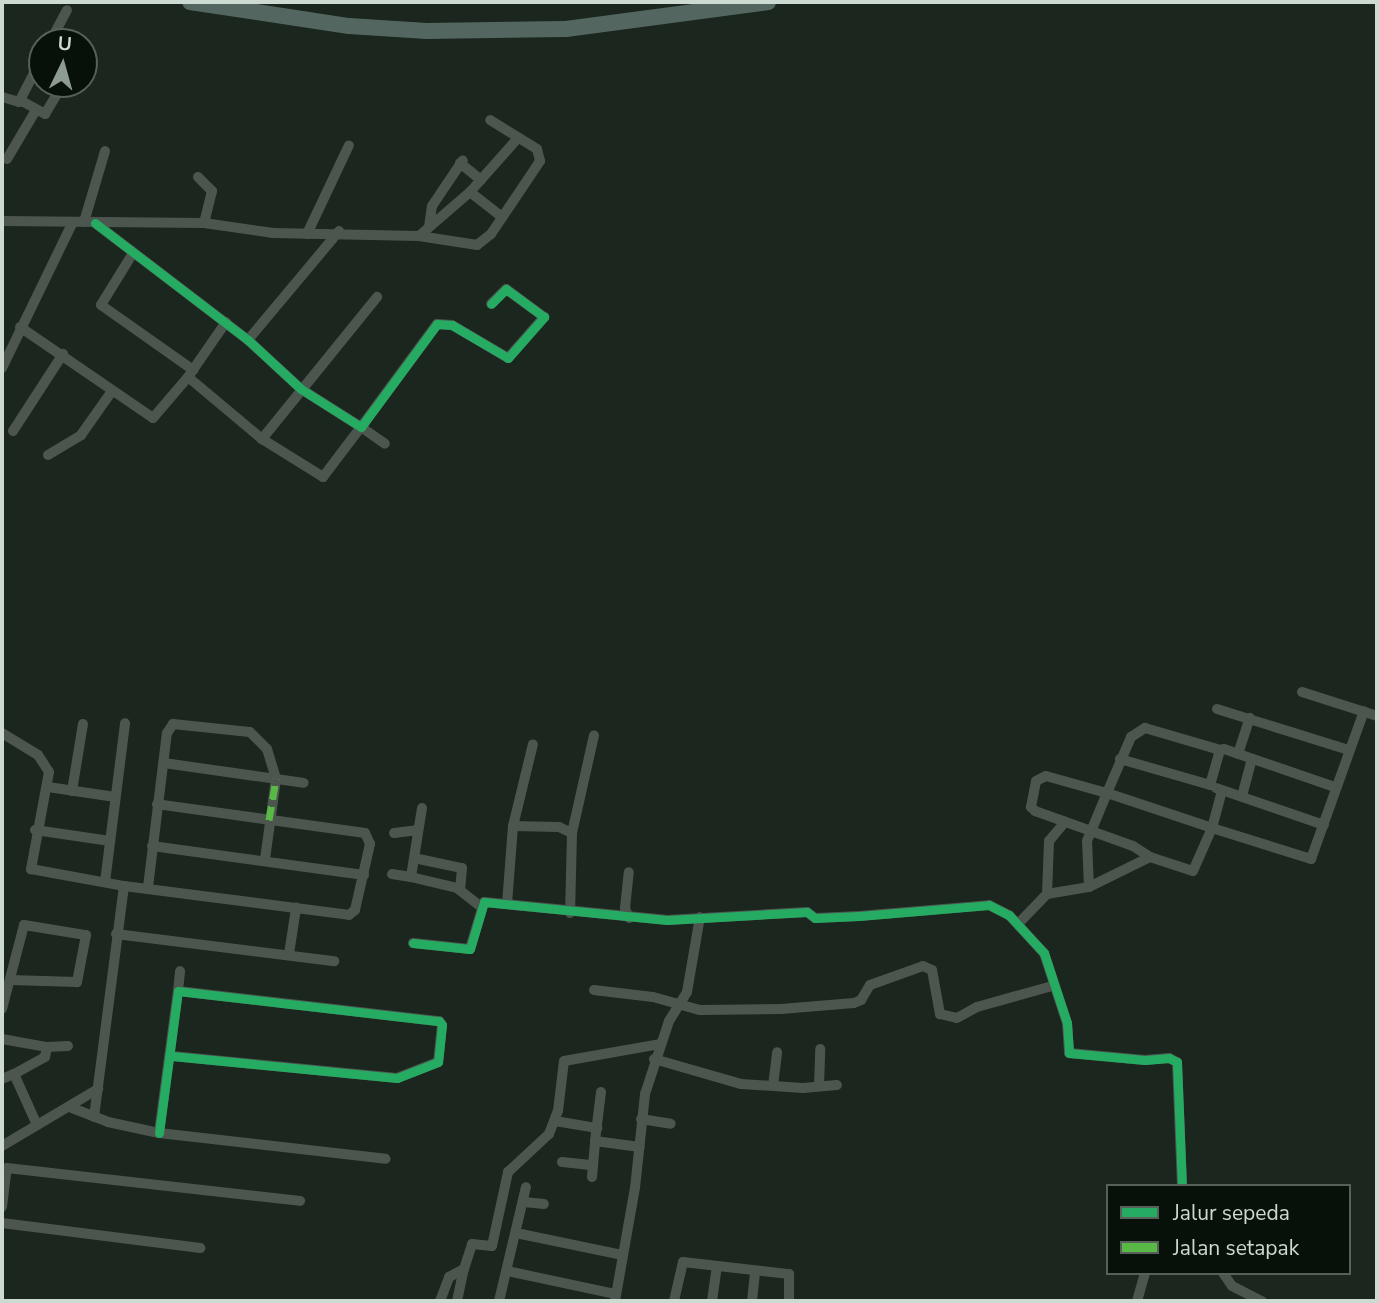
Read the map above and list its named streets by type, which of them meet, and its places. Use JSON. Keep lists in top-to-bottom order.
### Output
{
  "legend": ["Jalur sepeda", "Jalan setapak"],
  "north": "top"
}
